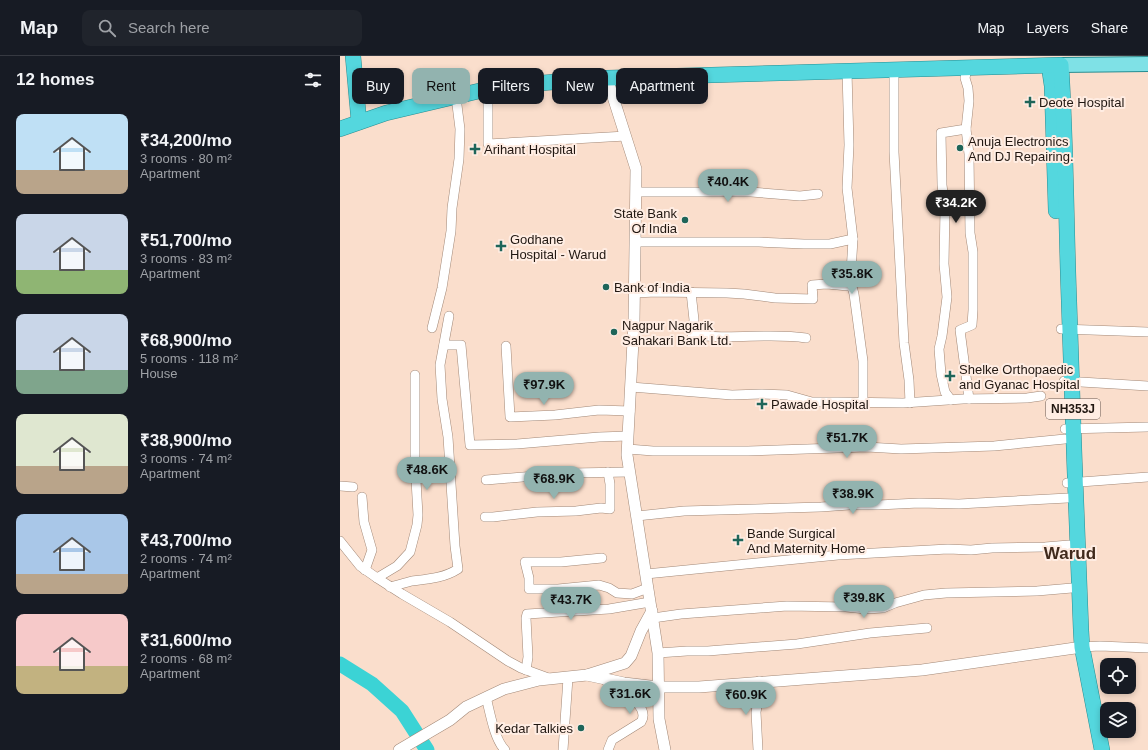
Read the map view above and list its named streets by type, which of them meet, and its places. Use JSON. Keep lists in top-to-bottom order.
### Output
{
  "districts": ["Warud"],
  "places": {
    "health": [
      "Deote Hospital",
      "Arihant Hospital",
      "Godhane Hospital - Warud",
      "Shelke Orthopaedic and Gyanac Hospital",
      "Pawade Hospital",
      "Bande Surgical And Maternity Home"
    ],
    "other": [
      "Anuja Electronics And DJ Repairing.",
      "State Bank Of India",
      "Bank of India",
      "Nagpur Nagarik Sahakari Bank Ltd.",
      "Kedar Talkies"
    ]
  },
  "page": {
    "header": "Map",
    "search": "Search here",
    "nav": ["Map", "Layers", "Share"],
    "heading": "12 homes",
    "chip": [
      "Buy",
      "Rent",
      "Filters",
      "New",
      "Apartment"
    ],
    "list": [
      {
        "name": "₹34,200/mo",
        "note": "3 rooms · 80 m² · Apartment"
      },
      {
        "name": "₹51,700/mo",
        "note": "3 rooms · 83 m² · Apartment"
      },
      {
        "name": "₹68,900/mo",
        "note": "5 rooms · 118 m² · House"
      },
      {
        "name": "₹38,900/mo",
        "note": "3 rooms · 74 m² · Apartment"
      },
      {
        "name": "₹43,700/mo",
        "note": "2 rooms · 74 m² · Apartment"
      },
      {
        "name": "₹31,600/mo",
        "note": "2 rooms · 68 m² · Apartment"
      }
    ],
    "price": [
      "₹40.4K",
      "₹34.2K",
      "₹35.8K",
      "₹97.9K",
      "₹51.7K",
      "₹48.6K",
      "₹68.9K",
      "₹38.9K",
      "₹39.8K",
      "₹43.7K",
      "₹31.6K",
      "₹60.9K"
    ]
  }
}
